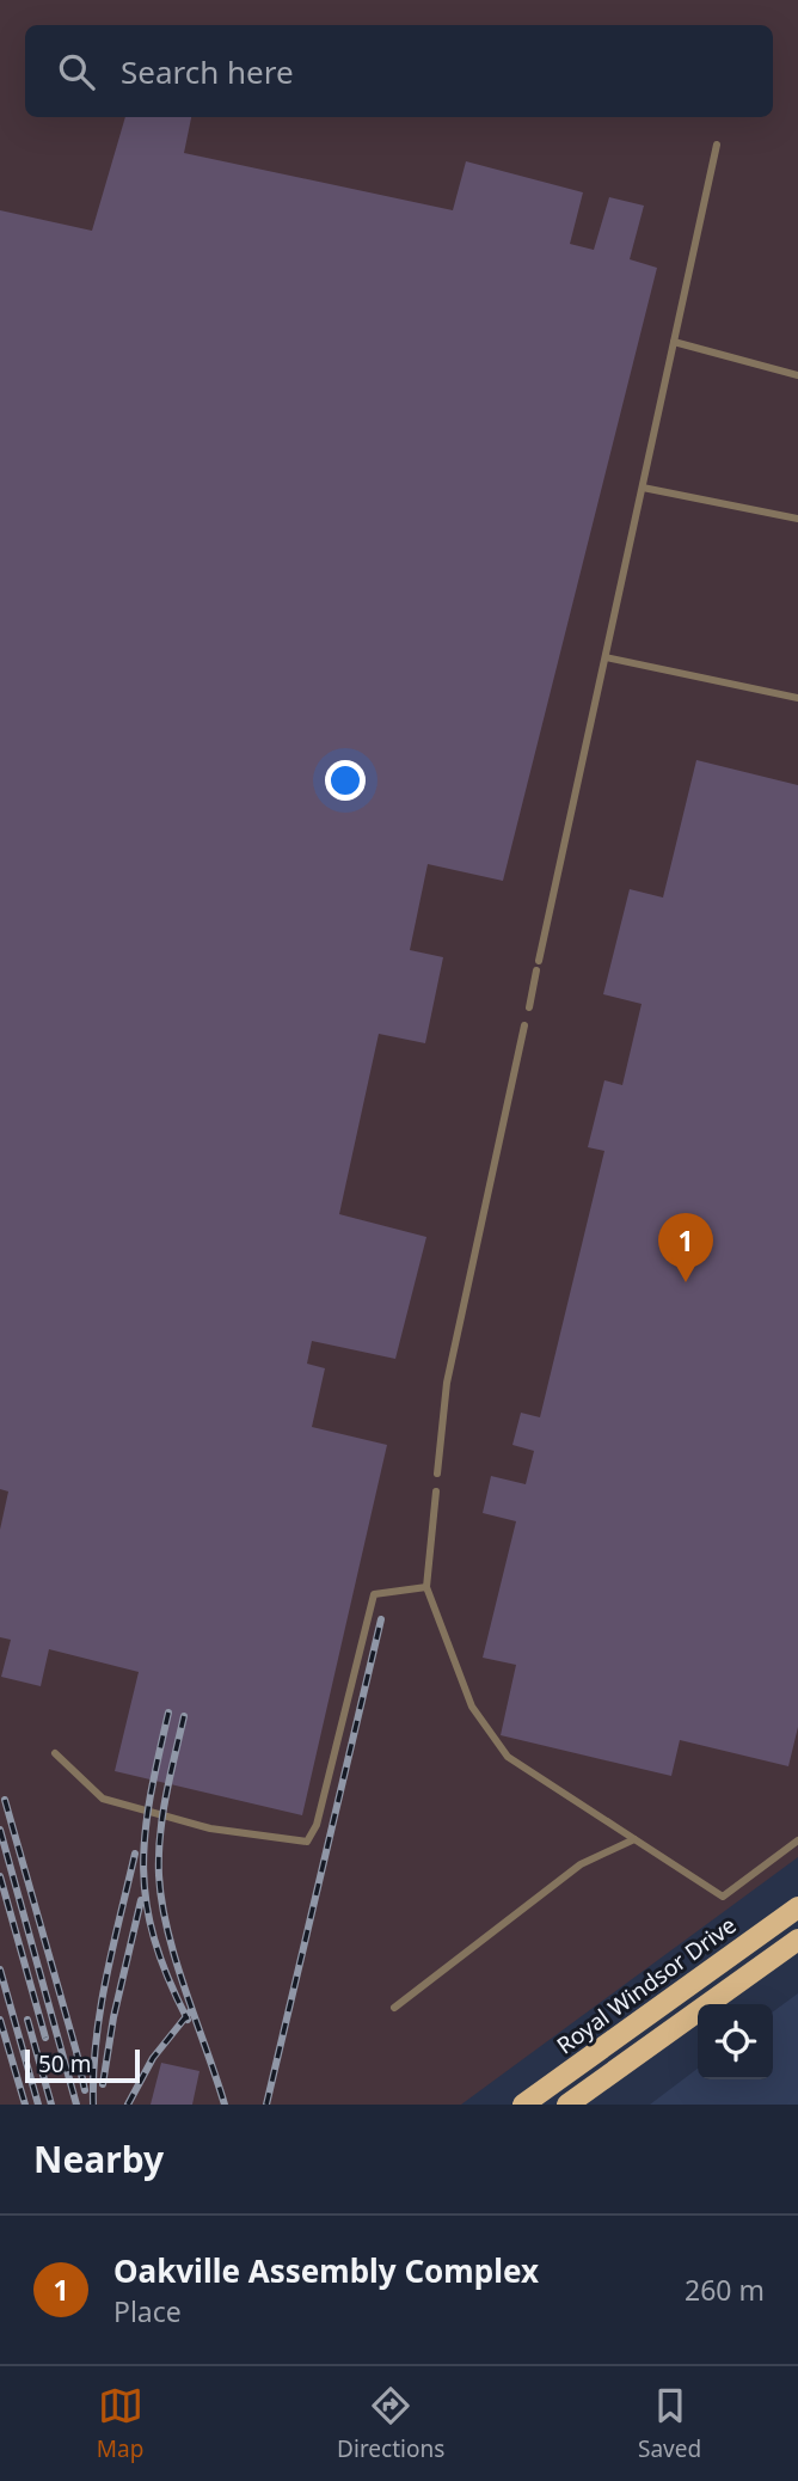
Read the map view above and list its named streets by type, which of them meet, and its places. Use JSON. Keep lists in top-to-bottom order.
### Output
{
  "streets": {
    "main road": ["Royal Windsor Drive"]
  },
  "scale_bar": "50 m",
  "page": {
    "search": "Search here",
    "pins": "1",
    "scale": "50 m",
    "heading": "Nearby",
    "list": [
      {
        "mark": "1",
        "name": "Oakville Assembly Complex",
        "note": "Place",
        "value": "260 m"
      }
    ],
    "nav": ["Map", "Directions", "Saved"]
  }
}
